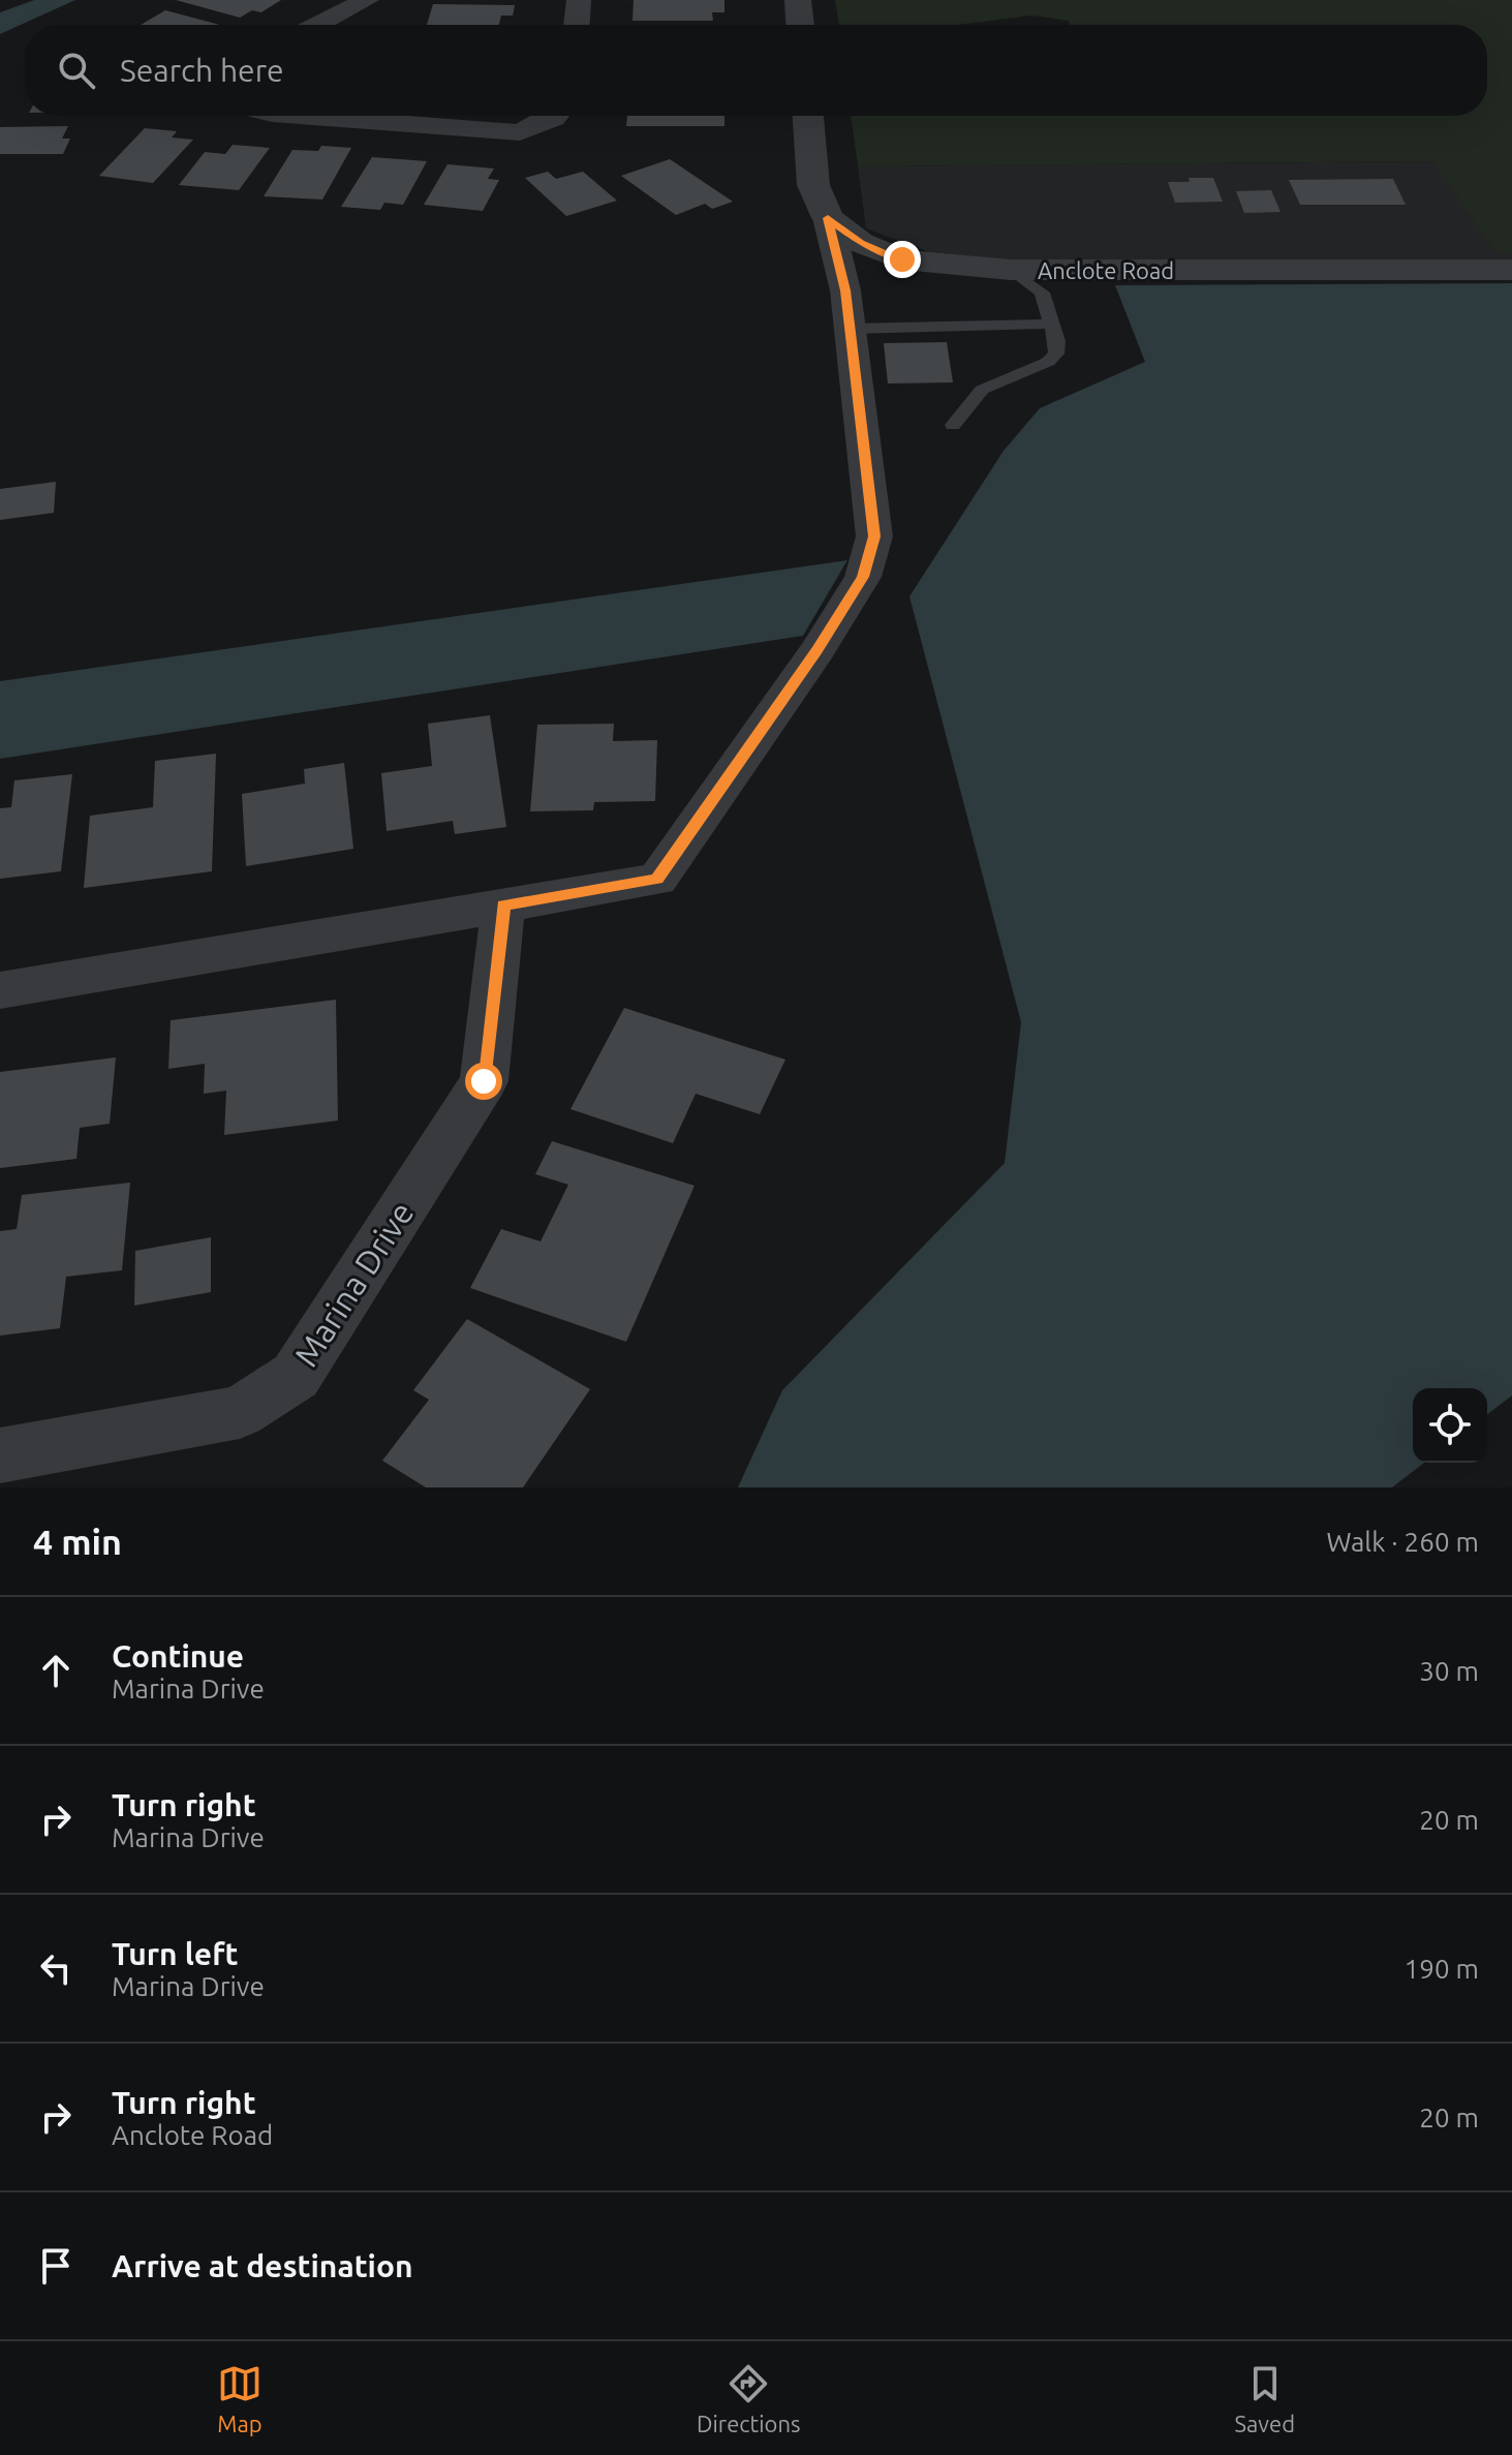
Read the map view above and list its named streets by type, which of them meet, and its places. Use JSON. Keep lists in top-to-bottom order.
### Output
{
  "streets": {
    "street": ["Anclote Road", "Marina Drive"]
  },
  "page": {
    "search": "Search here",
    "heading": ["4 min", "Walk · 260 m"],
    "list": [
      ["Continue", "Marina Drive", "30 m"],
      ["Turn right", "Marina Drive", "20 m"],
      ["Turn left", "Marina Drive", "190 m"],
      ["Turn right", "Anclote Road", "20 m"],
      "Arrive at destination"
    ],
    "nav": ["Map", "Directions", "Saved"]
  }
}
